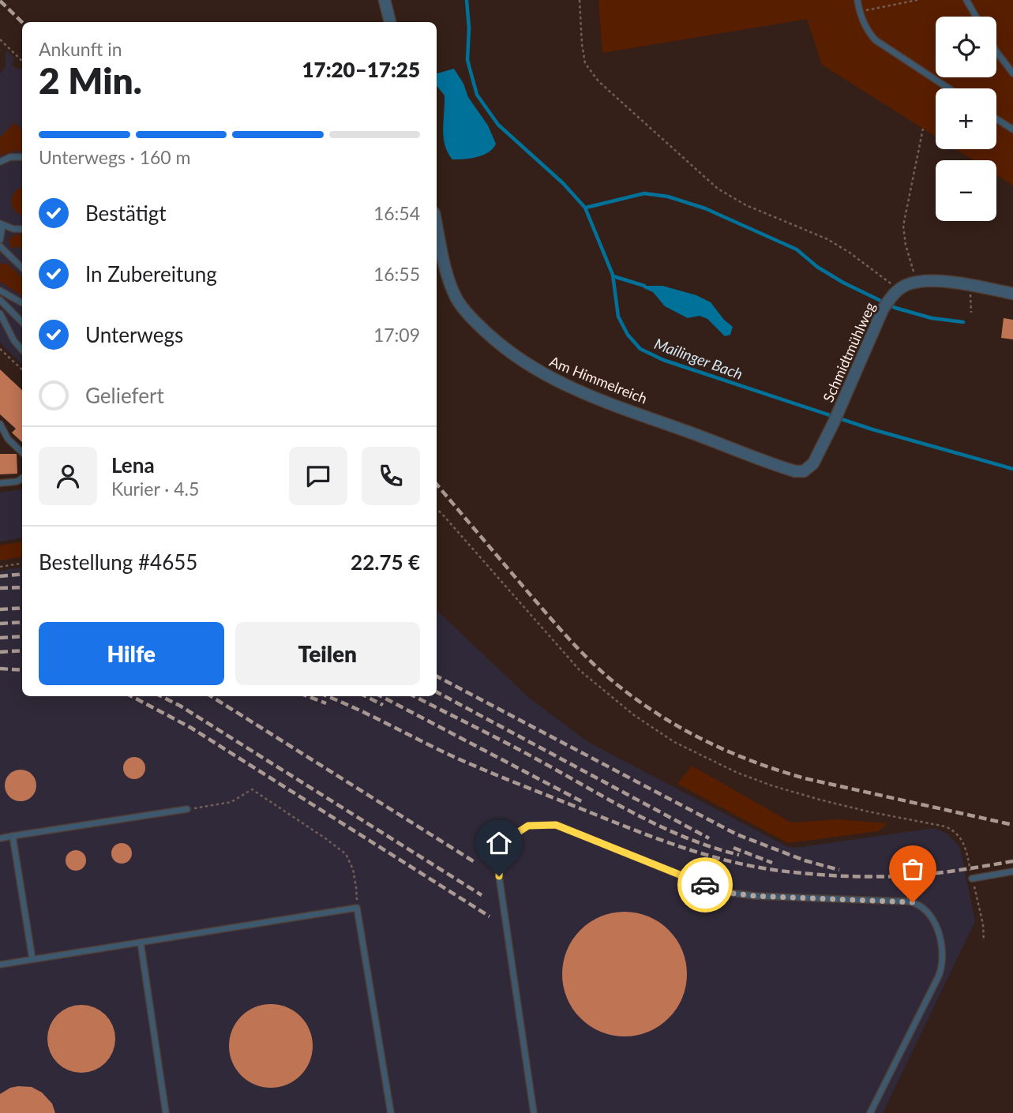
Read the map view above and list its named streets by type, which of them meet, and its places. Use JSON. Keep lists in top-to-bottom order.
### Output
{
  "streets": {
    "street": ["Schmidtmühlweg", "Am Himmelreich"]
  },
  "crossings": [
    ["Schmidtmühlweg", "Am Himmelreich"]
  ],
  "water": ["Mailinger Bach"],
  "page": {
    "map_buttons": ["+", "−"],
    "heading": ["2 Min.", "Ankunft in", "17:20–17:25"],
    "panel": [
      "Lena",
      "Kurier · 4.5",
      "Bestellung #4655",
      "22.75 €"
    ],
    "bar": "Unterwegs · 160 m",
    "list": [
      ["Bestätigt", "16:54"],
      ["In Zubereitung", "16:55"],
      ["Unterwegs", "17:09"],
      "Geliefert"
    ],
    "buttons": ["Hilfe", "Teilen"]
  }
}
